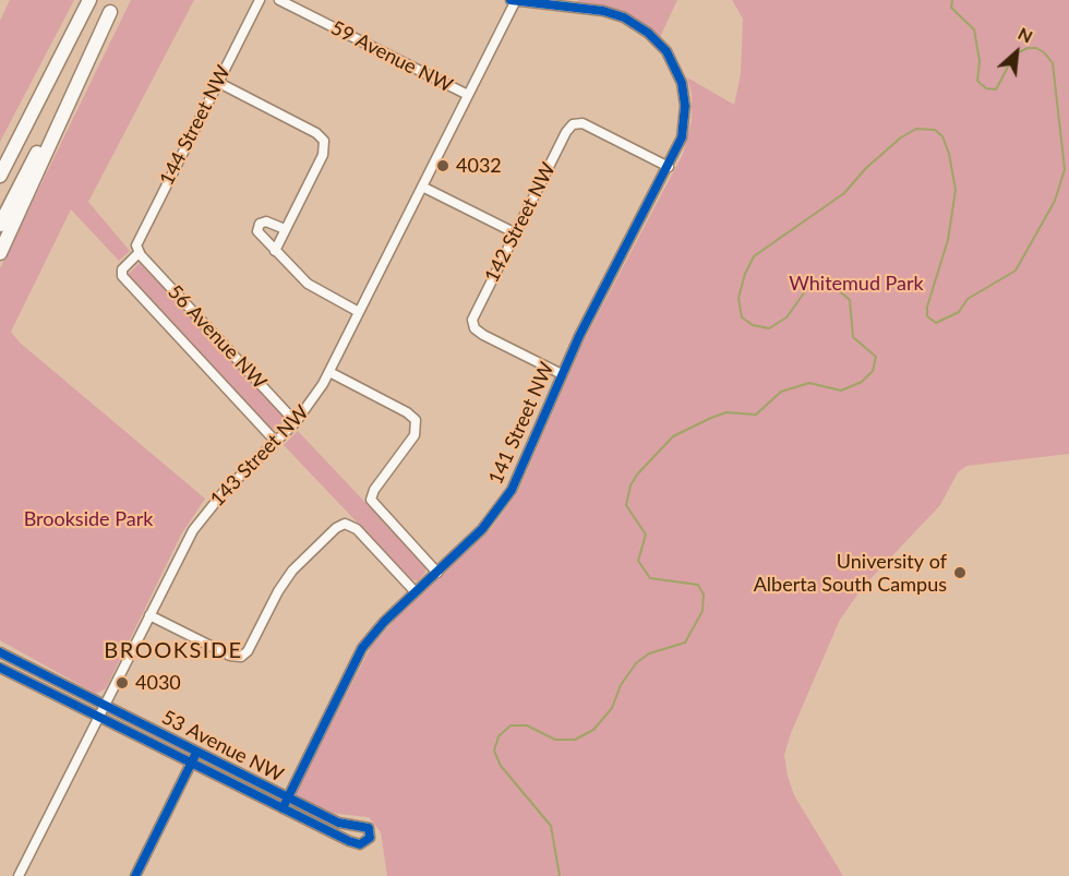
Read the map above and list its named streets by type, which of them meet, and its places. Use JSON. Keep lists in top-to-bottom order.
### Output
{
  "streets": {
    "street": [
      "59 Avenue NW",
      "144 Street NW",
      "142 Street NW",
      "56 Avenue NW",
      "141 Street NW",
      "143 Street NW",
      "53 Avenue NW"
    ]
  },
  "crossings": [
    ["59 Avenue NW", "143 Street NW"],
    ["144 Street NW", "56 Avenue NW"],
    ["142 Street NW", "141 Street NW"],
    ["56 Avenue NW", "143 Street NW"],
    ["141 Street NW", "143 Street NW"],
    ["141 Street NW", "53 Avenue NW"],
    ["143 Street NW", "53 Avenue NW"]
  ],
  "districts": ["BROOKSIDE"],
  "parks": ["Whitemud Park", "Brookside Park"],
  "places": ["4032", "University of Alberta South Campus", "4030"],
  "north": "top right"
}
